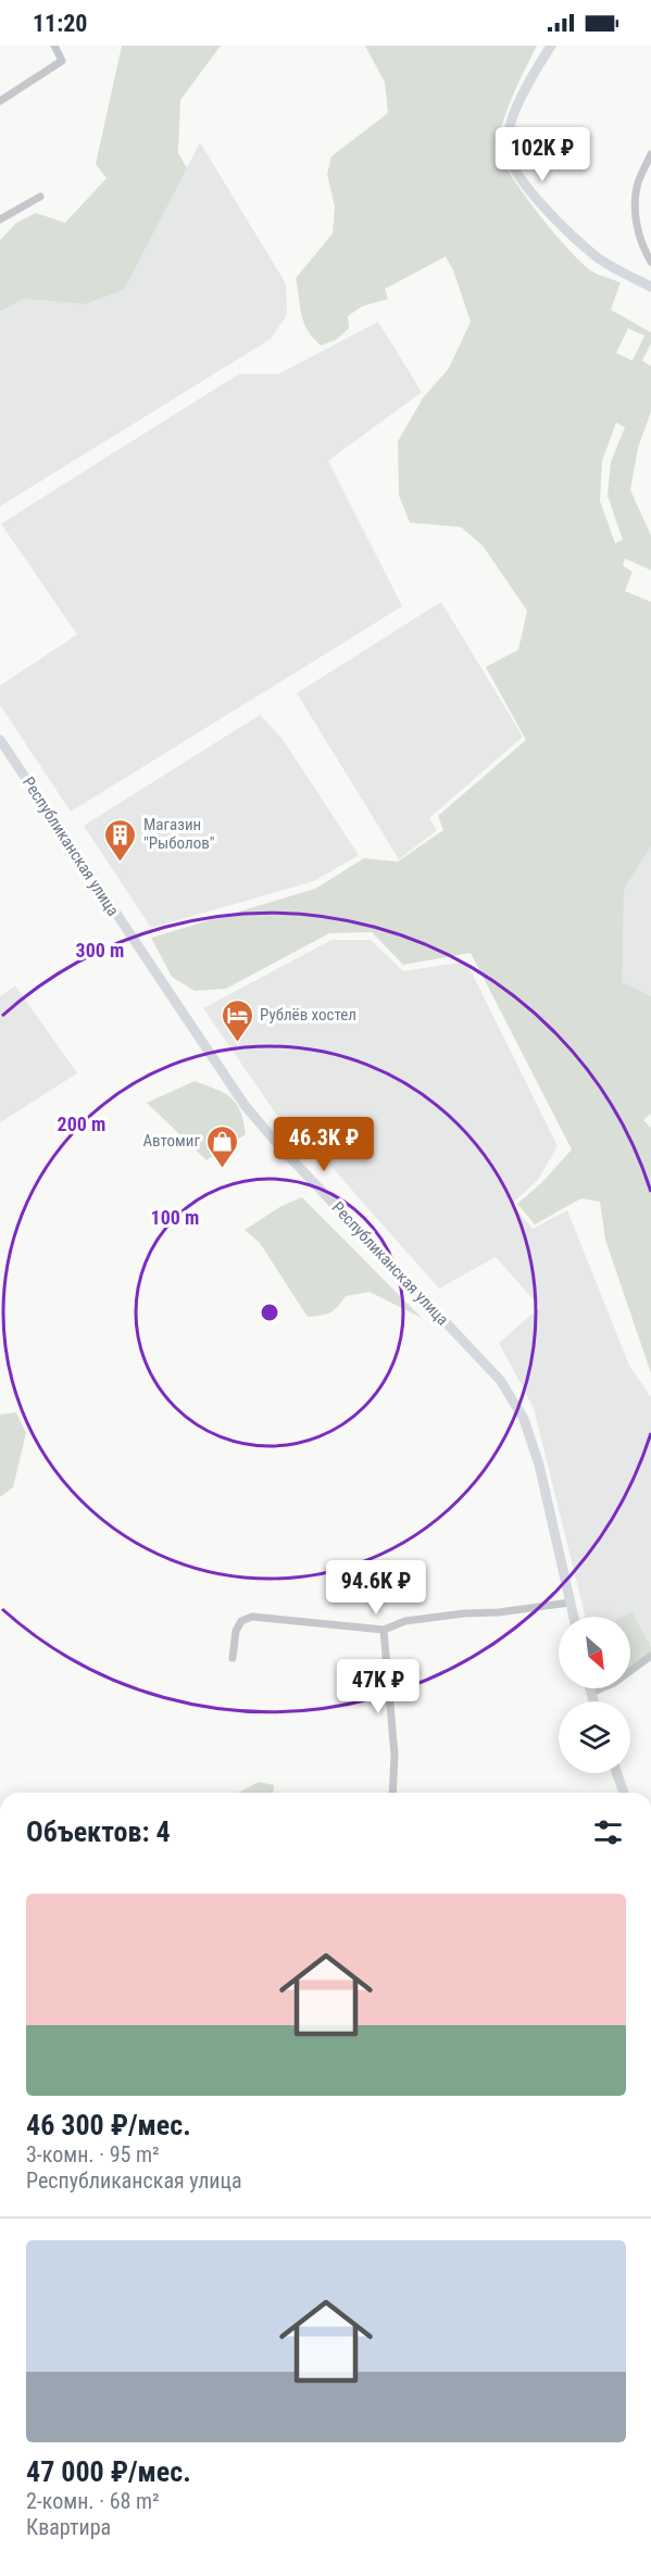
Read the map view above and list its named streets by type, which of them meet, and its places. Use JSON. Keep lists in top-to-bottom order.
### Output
{
  "streets": {
    "street": ["Республиканская улица"]
  },
  "places": {
    "building": ["Магазин \"Рыболов\""],
    "hotel": ["Рублёв хостел"],
    "shop": ["Автомиг"]
  },
  "north": "bottom right",
  "page": {
    "status": "11:20",
    "price": [
      "102K ₽",
      "46.3K ₽",
      "94.6K ₽",
      "47K ₽"
    ],
    "heading": "Объектов: 4",
    "list": [
      {
        "name": "46 300 ₽/мес.",
        "note": "3-комн. · 95 m² · Республиканская улица"
      },
      {
        "name": "47 000 ₽/мес.",
        "note": "2-комн. · 68 m² · Квартира"
      }
    ]
  },
  "rings": ["300 m", "200 m", "100 m"]
}
